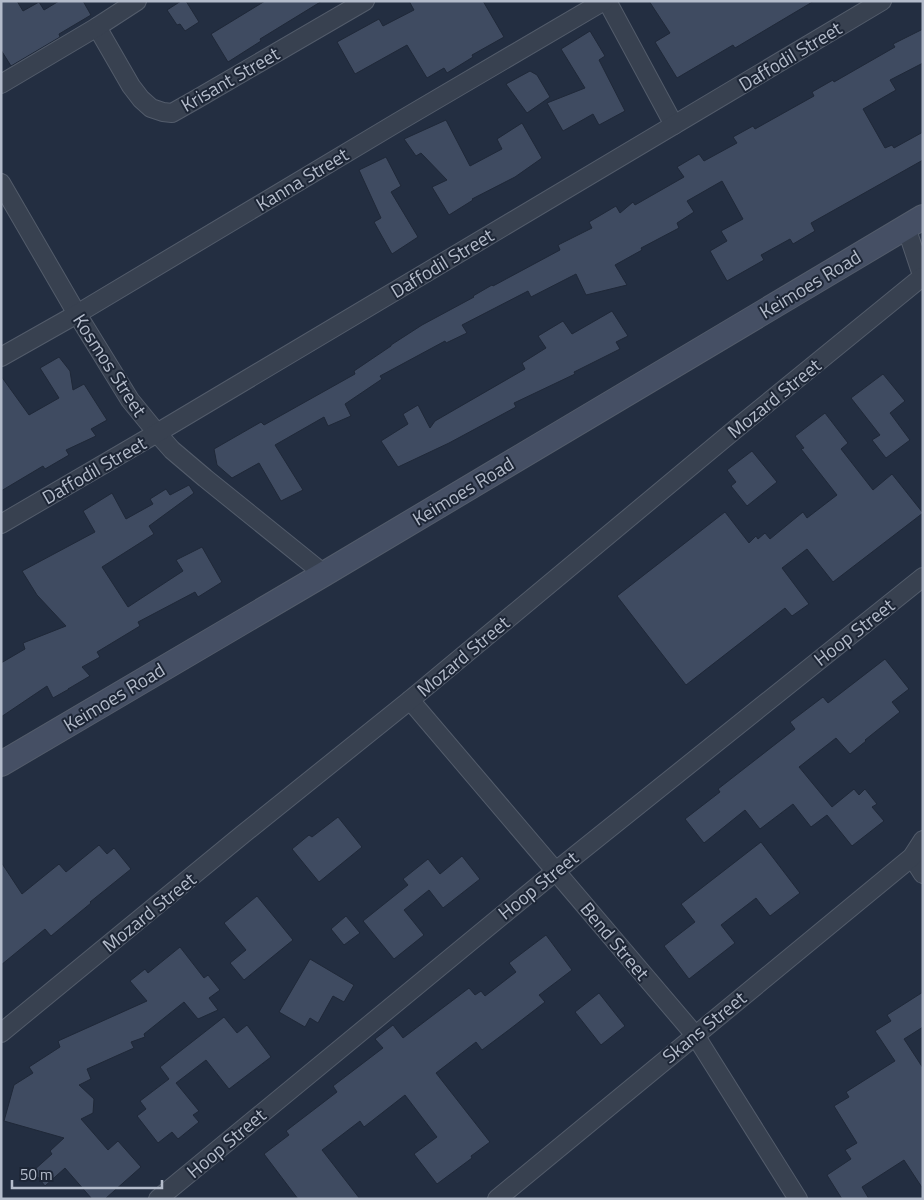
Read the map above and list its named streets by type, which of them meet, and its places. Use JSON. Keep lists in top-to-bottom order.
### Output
{
  "streets": {
    "street": [
      "Daffodil Street",
      "Krisant Street",
      "Kanna Street",
      "Keimoes Road",
      "Kosmos Street",
      "Mozard Street",
      "Hoop Street",
      "Bend Street",
      "Skans Street"
    ]
  },
  "crossings": [
    ["Daffodil Street", "Kosmos Street"],
    ["Kanna Street", "Kosmos Street"],
    ["Keimoes Road", "Kosmos Street"],
    ["Mozard Street", "Bend Street"],
    ["Hoop Street", "Bend Street"],
    ["Bend Street", "Skans Street"]
  ],
  "scale_bar": "50 m"
}
